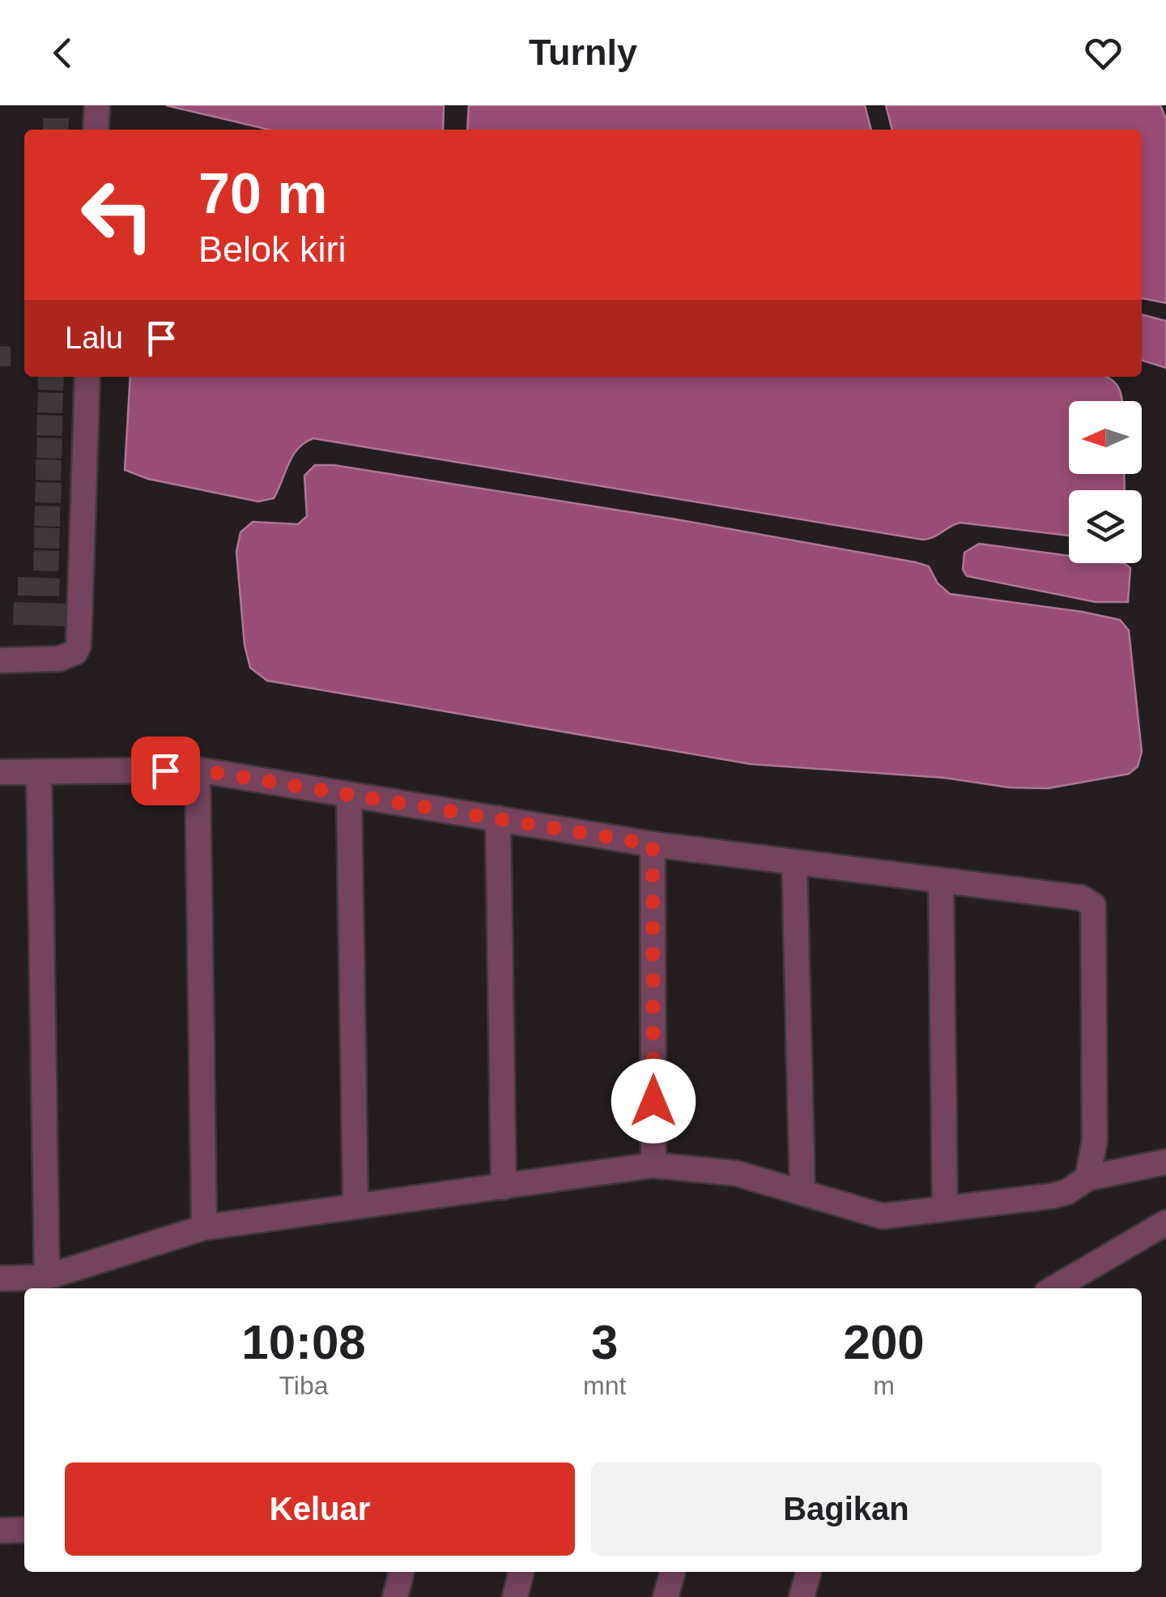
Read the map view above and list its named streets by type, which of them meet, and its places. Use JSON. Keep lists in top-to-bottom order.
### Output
{
  "north": "left",
  "page": {
    "header": "Turnly",
    "turn": ["70 m", "Belok kiri"],
    "then": "Lalu",
    "eta": [
      "10:08",
      "Tiba",
      "3",
      "mnt",
      "200",
      "m"
    ],
    "buttons": ["Keluar", "Bagikan"]
  }
}
